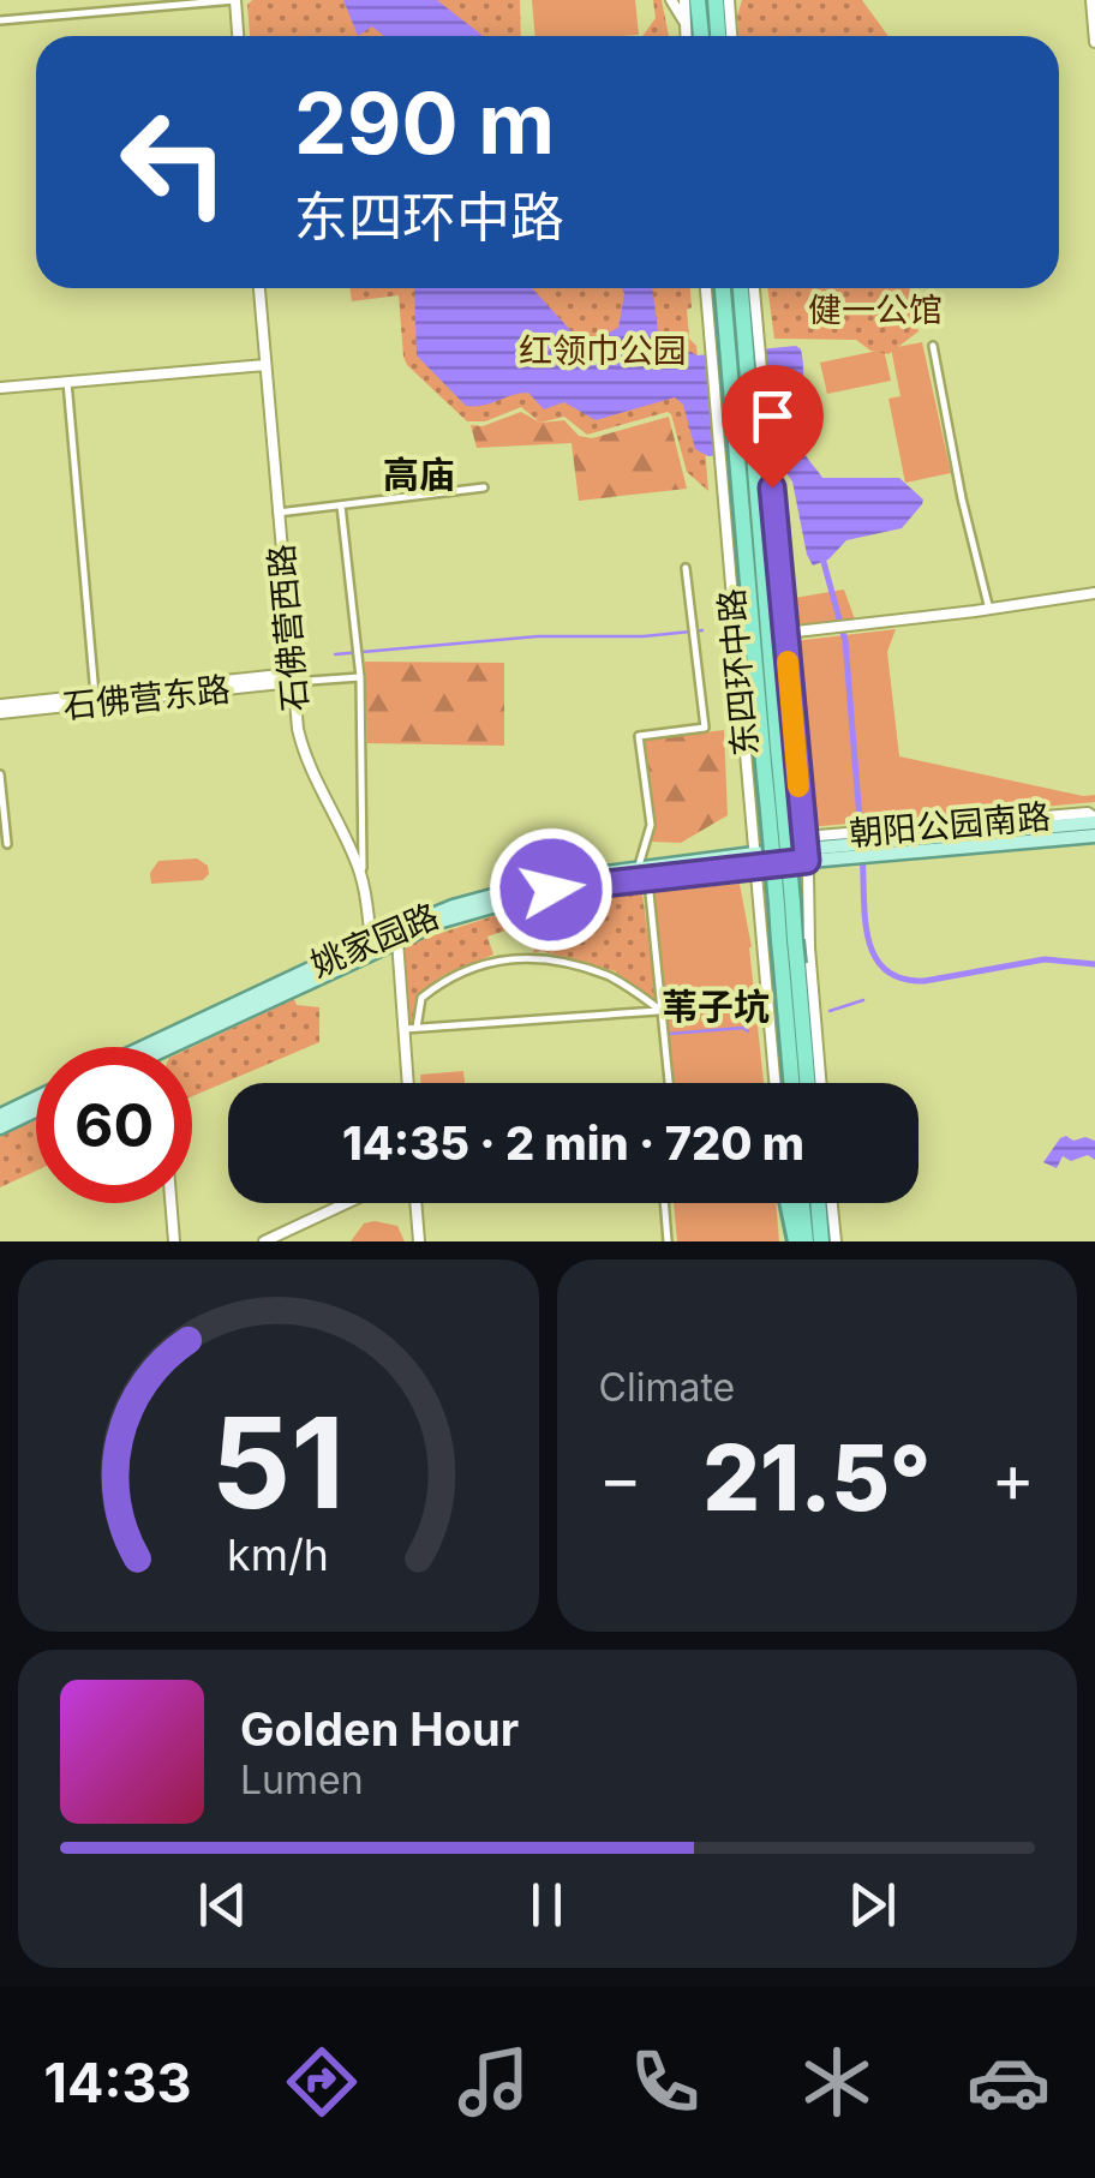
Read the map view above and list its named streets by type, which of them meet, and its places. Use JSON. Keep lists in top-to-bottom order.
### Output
{
  "streets": {
    "highway": ["东四环中路"],
    "main road": ["朝阳公园南路", "姚家园路"],
    "street": ["石佛营西路", "石佛营东路"]
  },
  "crossings": [
    ["石佛营西路", "石佛营东路"],
    ["石佛营西路", "姚家园路"],
    ["东四环中路", "朝阳公园南路"],
    ["东四环中路", "姚家园路"],
    ["朝阳公园南路", "姚家园路"]
  ],
  "districts": ["高庙", "苇子坑"],
  "parks": ["健一公馆", "红领巾公园"],
  "page": {
    "turn": ["290 m", "东四环中路"],
    "limit": "60",
    "trip": "14:35 · 2 min · 720 m",
    "tile": "Climate",
    "heat": ["−", "21.5°", "+"],
    "song": ["Golden Hour", "Lumen"],
    "tabs": "14:33",
    "gauge": ["51", "km/h"]
  }
}
